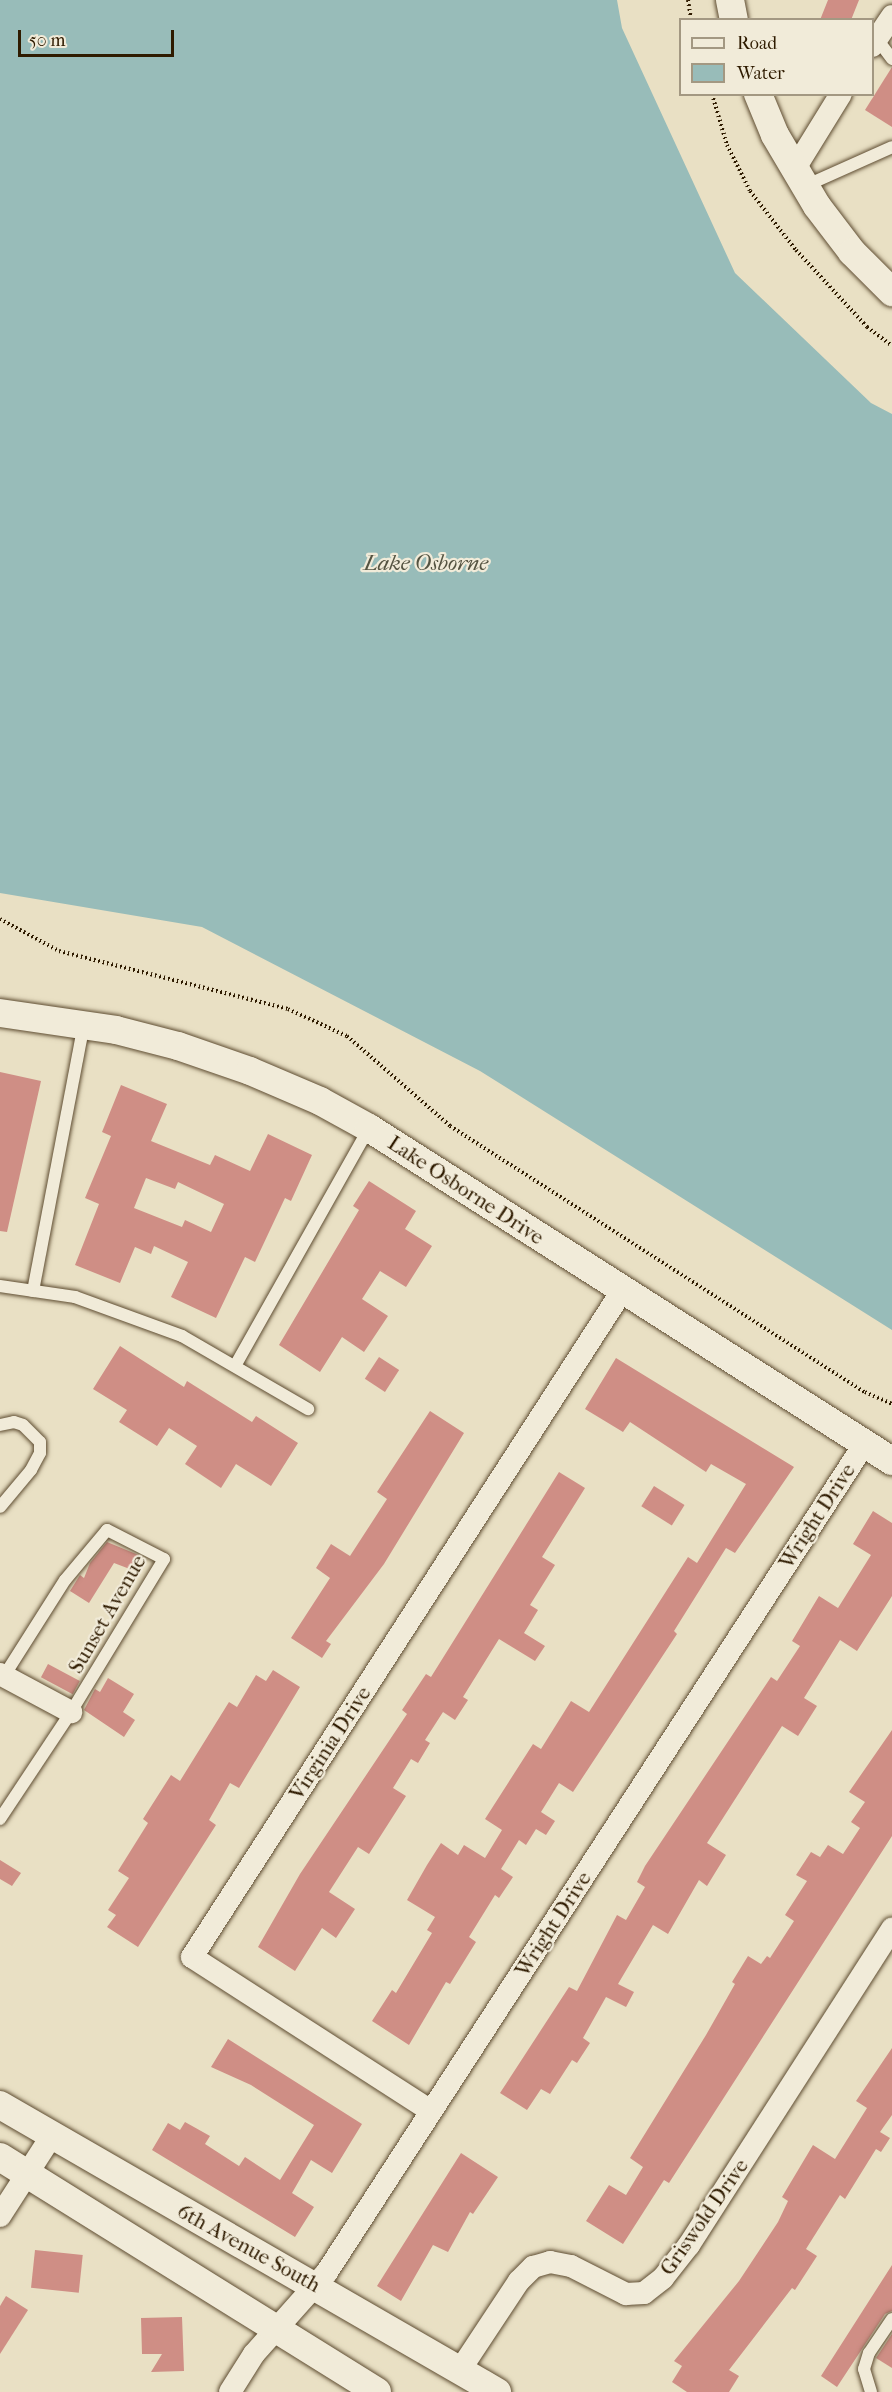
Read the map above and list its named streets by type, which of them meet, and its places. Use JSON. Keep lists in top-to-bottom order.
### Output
{
  "streets": {
    "street": [
      "Lake Osborne Drive",
      "Wright Drive",
      "Virginia Drive",
      "Griswold Drive",
      "6th Avenue South"
    ],
    "lane": ["Sunset Avenue"]
  },
  "crossings": [
    ["Lake Osborne Drive", "Wright Drive"],
    ["Lake Osborne Drive", "Virginia Drive"],
    ["Wright Drive", "Virginia Drive"],
    ["Wright Drive", "6th Avenue South"],
    ["Griswold Drive", "6th Avenue South"]
  ],
  "water": ["Lake Osborne"],
  "legend": ["Road", "Water"],
  "scale_bar": "50 m"
}
